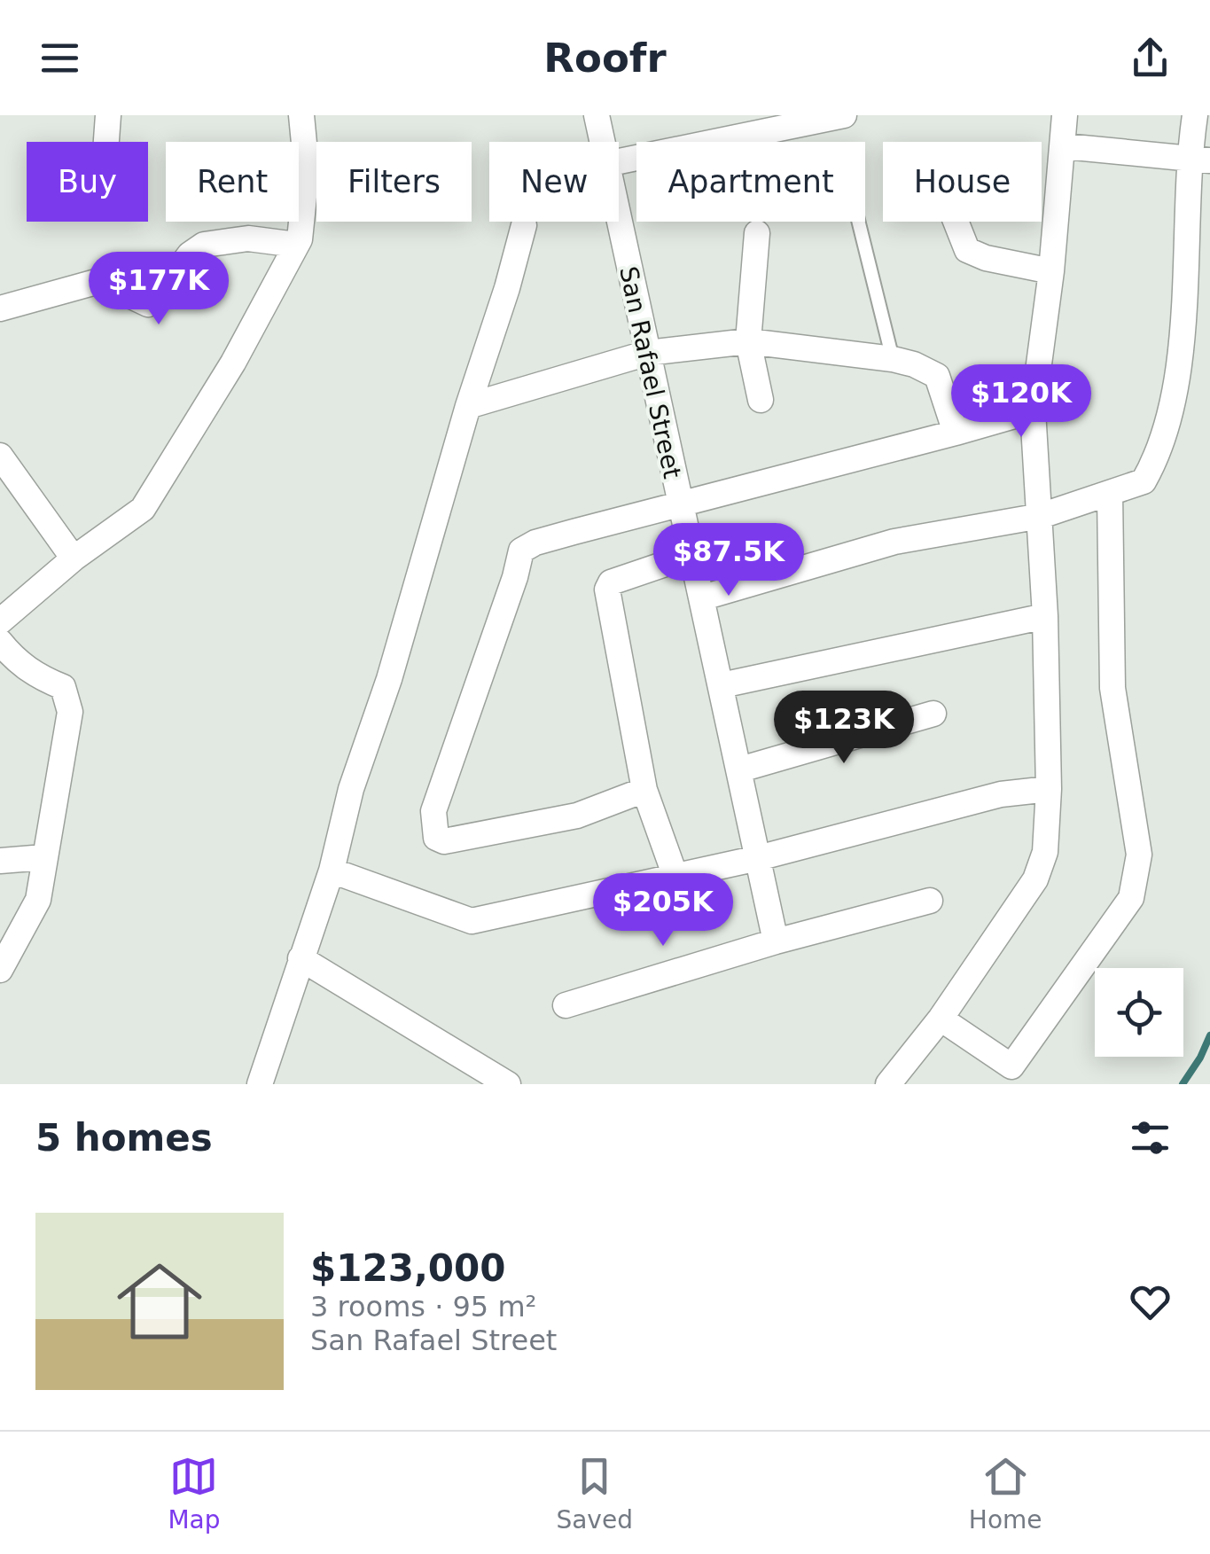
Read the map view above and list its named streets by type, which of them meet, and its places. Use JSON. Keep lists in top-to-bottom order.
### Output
{
  "streets": {
    "street": ["San Rafael Street"]
  },
  "page": {
    "header": "Roofr",
    "chip": [
      "Buy",
      "Rent",
      "Filters",
      "New",
      "Apartment",
      "House"
    ],
    "price": [
      "$177K",
      "$120K",
      "$87.5K",
      "$123K",
      "$205K"
    ],
    "heading": "5 homes",
    "list": [
      {
        "name": "$123,000",
        "note": "3 rooms · 95 m² · San Rafael Street"
      }
    ],
    "tabs": ["Map", "Saved", "Home"]
  }
}
